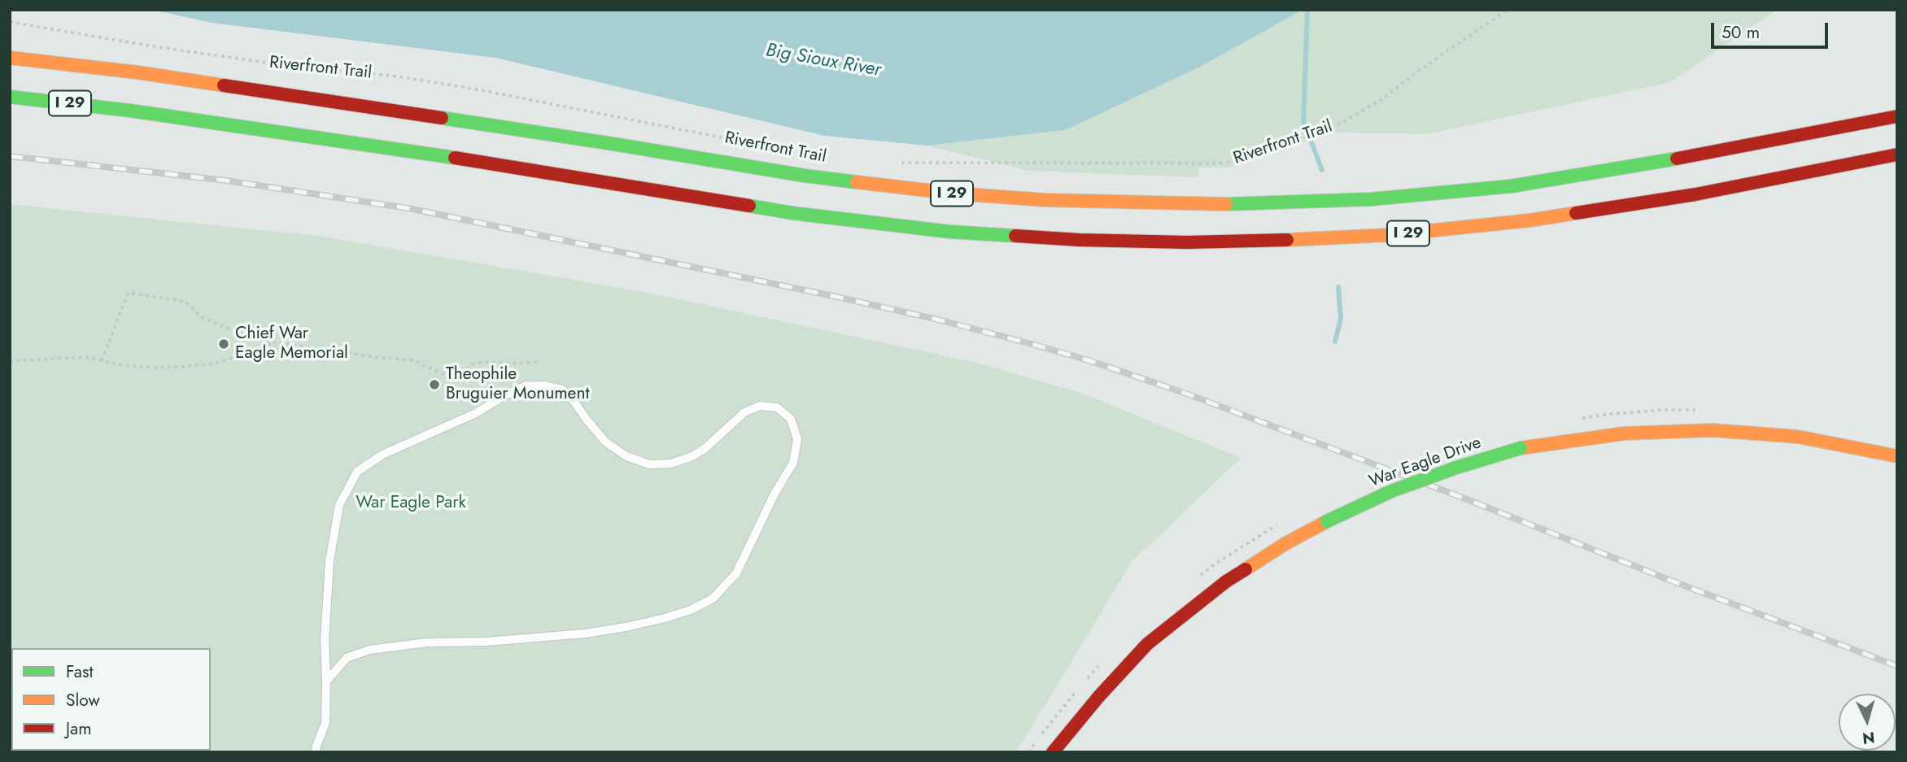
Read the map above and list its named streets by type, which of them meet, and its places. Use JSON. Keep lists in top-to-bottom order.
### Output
{
  "streets": {
    "main road": ["I 29", "War Eagle Drive"],
    "path": ["Riverfront Trail"]
  },
  "water": ["Big Sioux River"],
  "parks": ["War Eagle Park"],
  "places": ["Chief War Eagle Memorial", "Theophile Bruguier Monument"],
  "legend": ["Fast", "Slow", "Jam"],
  "scale_bar": "50 m",
  "north": "bottom"
}
